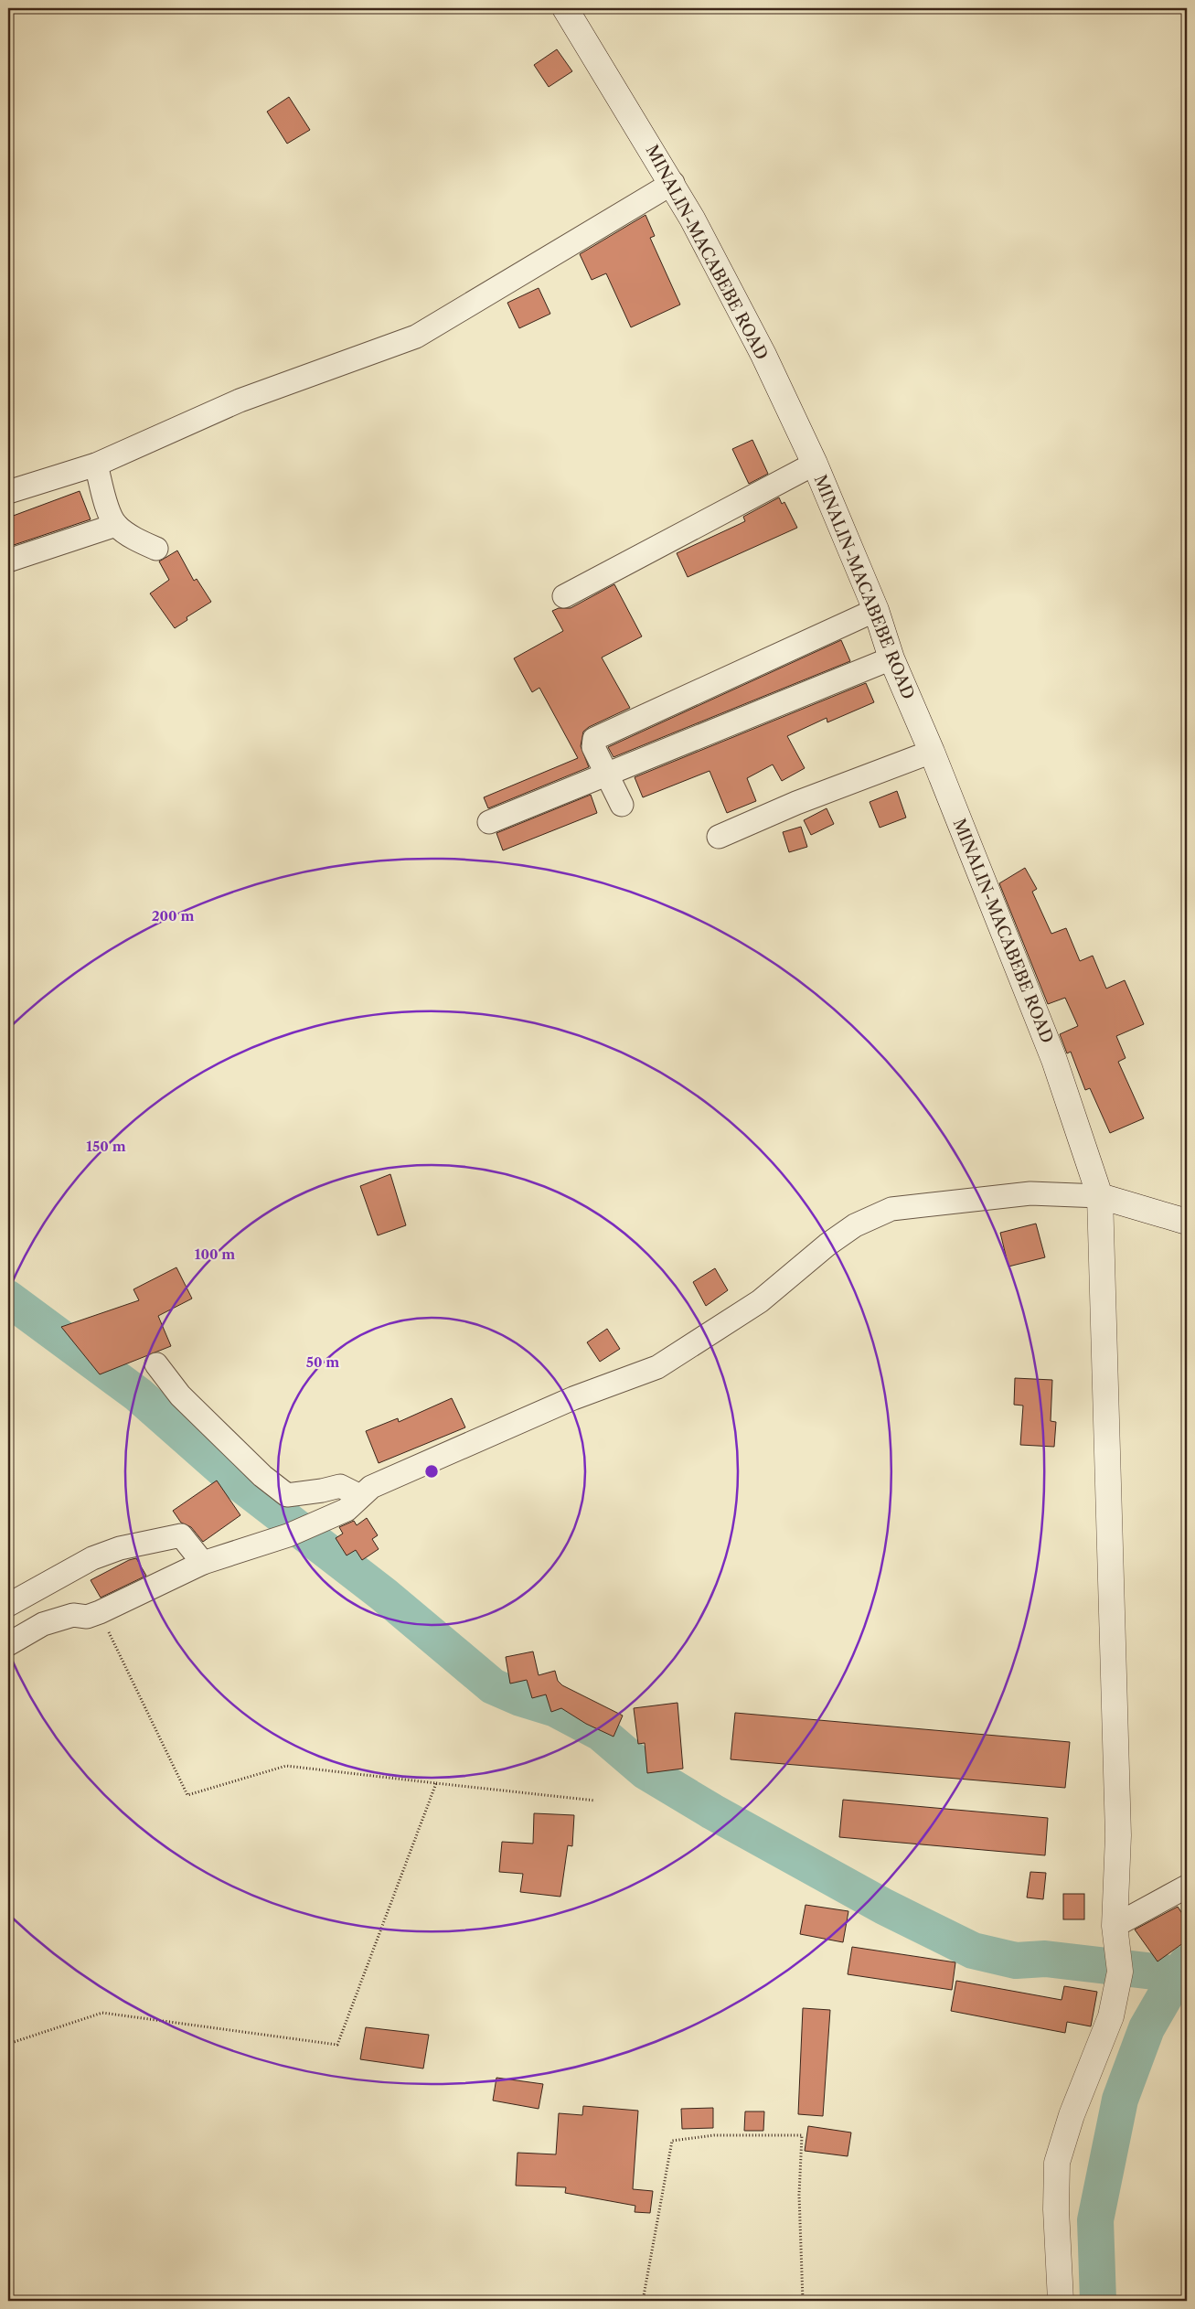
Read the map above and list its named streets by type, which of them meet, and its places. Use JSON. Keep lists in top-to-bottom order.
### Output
{
  "streets": {
    "main road": ["MINALIN-MACABEBE ROAD"]
  },
  "rings": [
    "200 m",
    "150 m",
    "100 m",
    "50 m"
  ]
}
